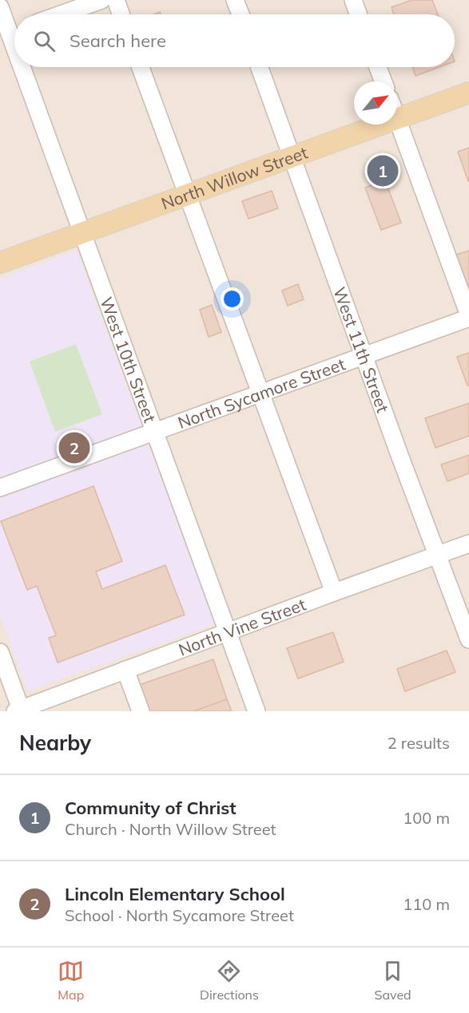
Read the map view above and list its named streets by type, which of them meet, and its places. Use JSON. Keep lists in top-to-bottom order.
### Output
{
  "streets": {
    "main road": ["North Willow Street"],
    "street": [
      "West 11th Street",
      "West 10th Street",
      "North Sycamore Street",
      "North Vine Street"
    ]
  },
  "crossings": [
    ["North Willow Street", "West 11th Street"],
    ["North Willow Street", "West 10th Street"],
    ["West 11th Street", "North Sycamore Street"],
    ["West 11th Street", "North Vine Street"],
    ["West 10th Street", "North Sycamore Street"],
    ["West 10th Street", "North Vine Street"]
  ],
  "north": "top right",
  "page": {
    "search": "Search here",
    "pins": ["1", "2"],
    "heading": ["Nearby", "2 results"],
    "list": [
      {
        "mark": "1",
        "name": "Community of Christ",
        "note": "Church · North Willow Street",
        "value": "100 m"
      },
      {
        "mark": "2",
        "name": "Lincoln Elementary School",
        "note": "School · North Sycamore Street",
        "value": "110 m"
      }
    ],
    "nav": ["Map", "Directions", "Saved"]
  }
}
